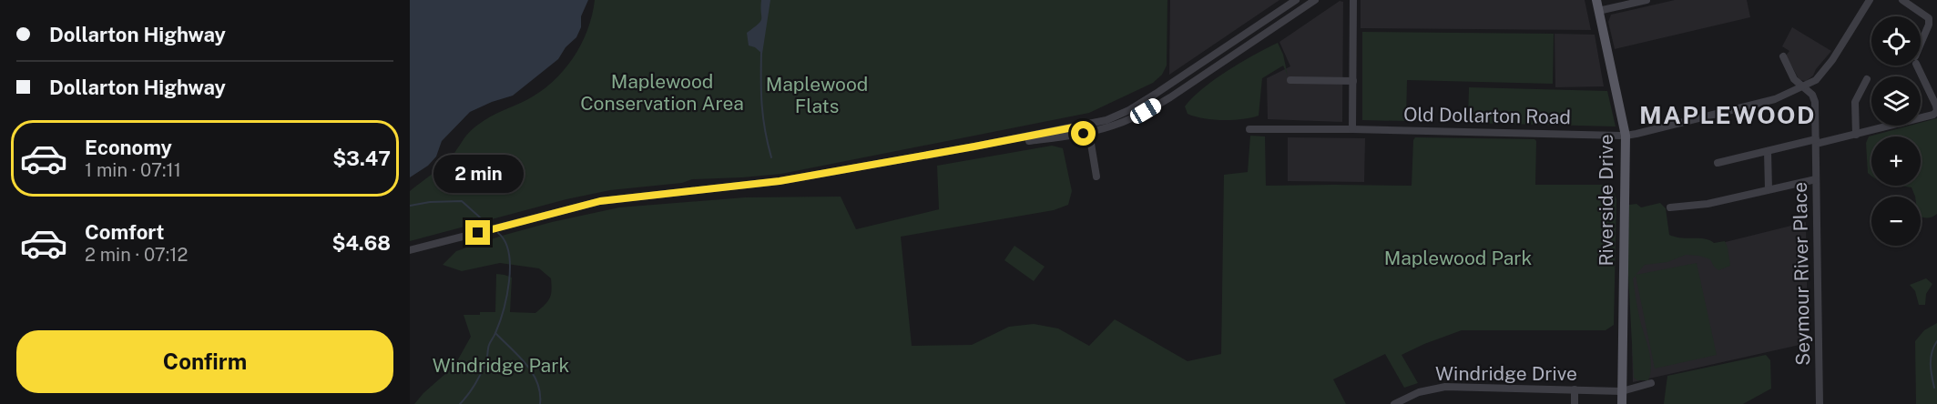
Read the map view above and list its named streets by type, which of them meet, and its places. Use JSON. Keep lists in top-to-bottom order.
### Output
{
  "streets": {
    "main road": ["Riverside Drive"],
    "street": ["Old Dollarton Road", "Seymour River Place", "Windridge Drive"]
  },
  "crossings": [
    ["Old Dollarton Road", "Riverside Drive"],
    ["Old Dollarton Road", "Seymour River Place"],
    ["Riverside Drive", "Windridge Drive"]
  ],
  "districts": ["MAPLEWOOD"],
  "parks": [
    "Maplewood Conservation Area",
    "Maplewood Flats",
    "Maplewood Park",
    "Windridge Park"
  ],
  "page": {
    "banner": ["Dollarton Highway", "Dollarton Highway"],
    "map_buttons": ["+", "−"],
    "list": [
      {
        "name": "Economy",
        "note": "1 min · 07:11",
        "value": "$3.47"
      },
      {
        "name": "Comfort",
        "note": "2 min · 07:12",
        "value": "$4.68"
      }
    ],
    "bubble": "2 min",
    "buttons": "Confirm"
  }
}
